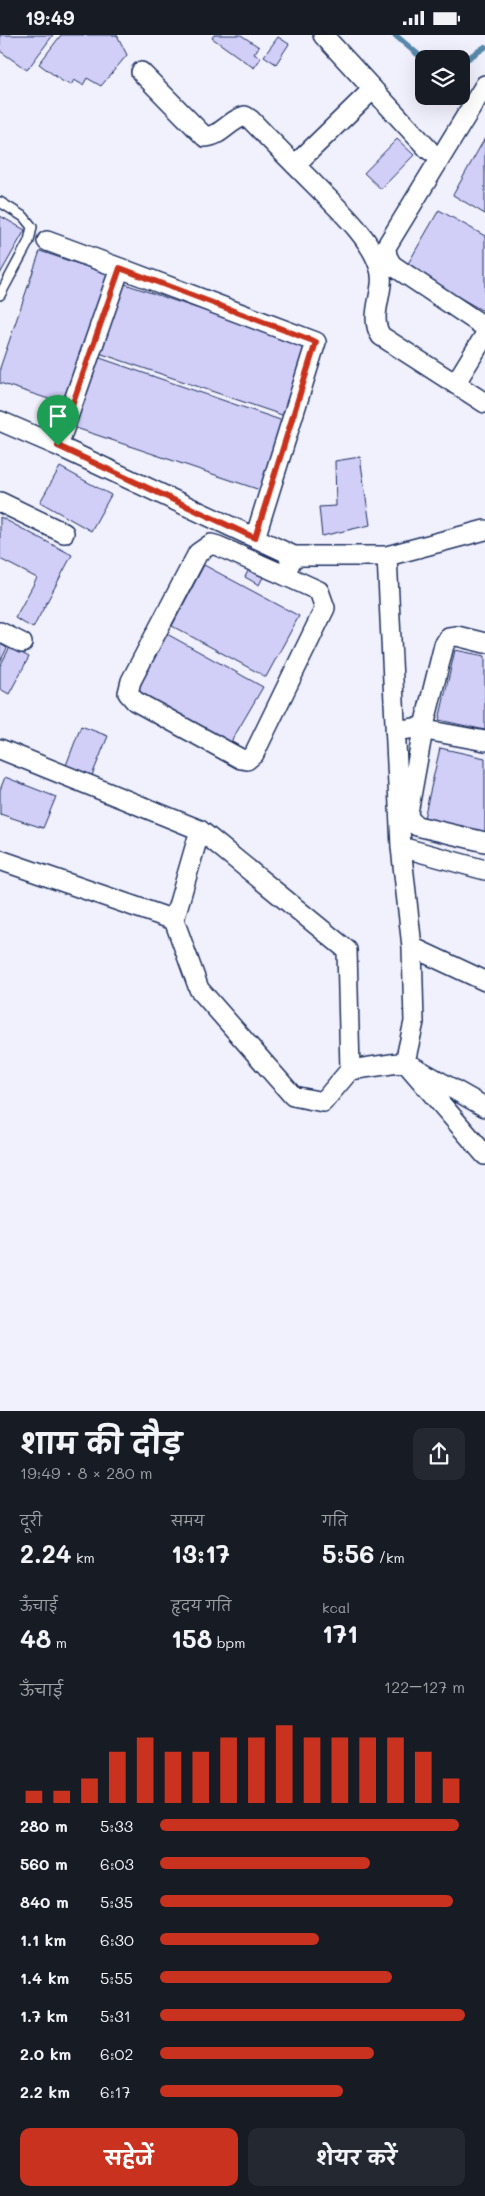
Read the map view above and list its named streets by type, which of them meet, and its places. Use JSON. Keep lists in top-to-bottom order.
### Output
{
  "page": {
    "status": "19:49",
    "heading": ["शाम की दौड़", "19:49 · 8 × 280 m"],
    "stats": [
      ["दूरी", "2.24 km"],
      ["समय", "13:17"],
      ["गति", "5:56 /km"],
      ["ऊँचाई", "48 m"],
      ["हृदय गति", "158 bpm"],
      ["kcal", "171"]
    ],
    "chart": ["ऊँचाई", "122–127 m"],
    "list": [
      {
        "name": "280 m",
        "note": "5:33"
      },
      {
        "name": "560 m",
        "note": "6:03"
      },
      {
        "name": "840 m",
        "note": "5:35"
      },
      {
        "name": "1.1 km",
        "note": "6:30"
      },
      {
        "name": "1.4 km",
        "note": "5:55"
      },
      {
        "name": "1.7 km",
        "note": "5:31"
      },
      {
        "name": "2.0 km",
        "note": "6:02"
      },
      {
        "name": "2.2 km",
        "note": "6:17"
      }
    ],
    "buttons": ["सहेजें", "शेयर करें"]
  }
}
